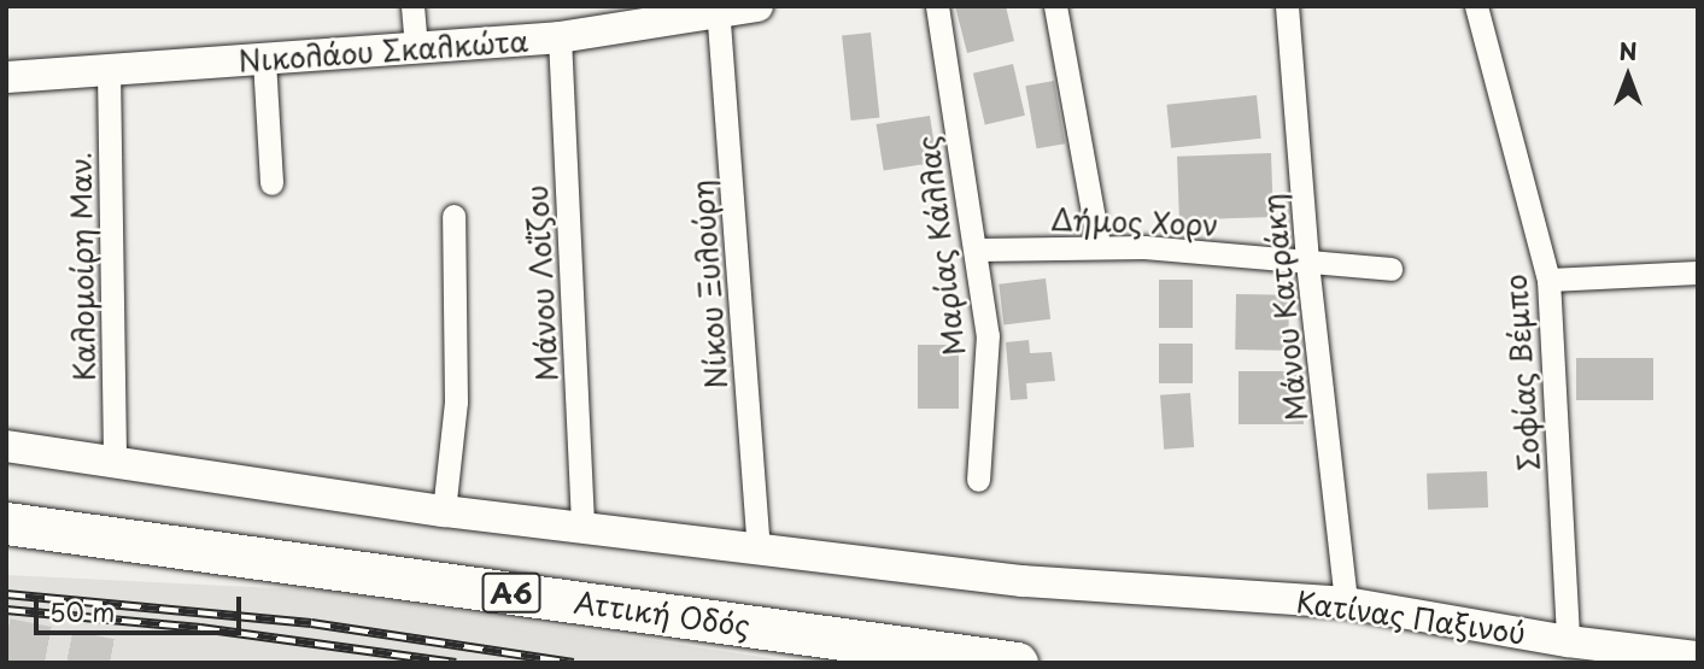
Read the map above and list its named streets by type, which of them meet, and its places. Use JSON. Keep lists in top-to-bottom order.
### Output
{
  "streets": {
    "highway": ["Α6", "Αττική Οδός"],
    "street": [
      "Νικολάου Σκαλκώτα",
      "Δήμος Χορν",
      "Μαρίας Κάλλας",
      "Καλομοίρη Μαν.",
      "Μάνου Λοΐζου",
      "Νίκου Ξυλούρη",
      "Μάνου Κατράκη",
      "Σοφίας Βέμπο",
      "Κατίνας Παξινού"
    ]
  },
  "crossings": [
    ["Νικολάου Σκαλκώτα", "Καλομοίρη Μαν."],
    ["Νικολάου Σκαλκώτα", "Μάνου Λοΐζου"],
    ["Νικολάου Σκαλκώτα", "Νίκου Ξυλούρη"],
    ["Δήμος Χορν", "Μαρίας Κάλλας"],
    ["Δήμος Χορν", "Μάνου Κατράκη"],
    ["Καλομοίρη Μαν.", "Κατίνας Παξινού"],
    ["Μάνου Λοΐζου", "Κατίνας Παξινού"],
    ["Νίκου Ξυλούρη", "Κατίνας Παξινού"],
    ["Μάνου Κατράκη", "Κατίνας Παξινού"],
    ["Σοφίας Βέμπο", "Κατίνας Παξινού"]
  ],
  "scale_bar": "50 m",
  "north": "top"
}
